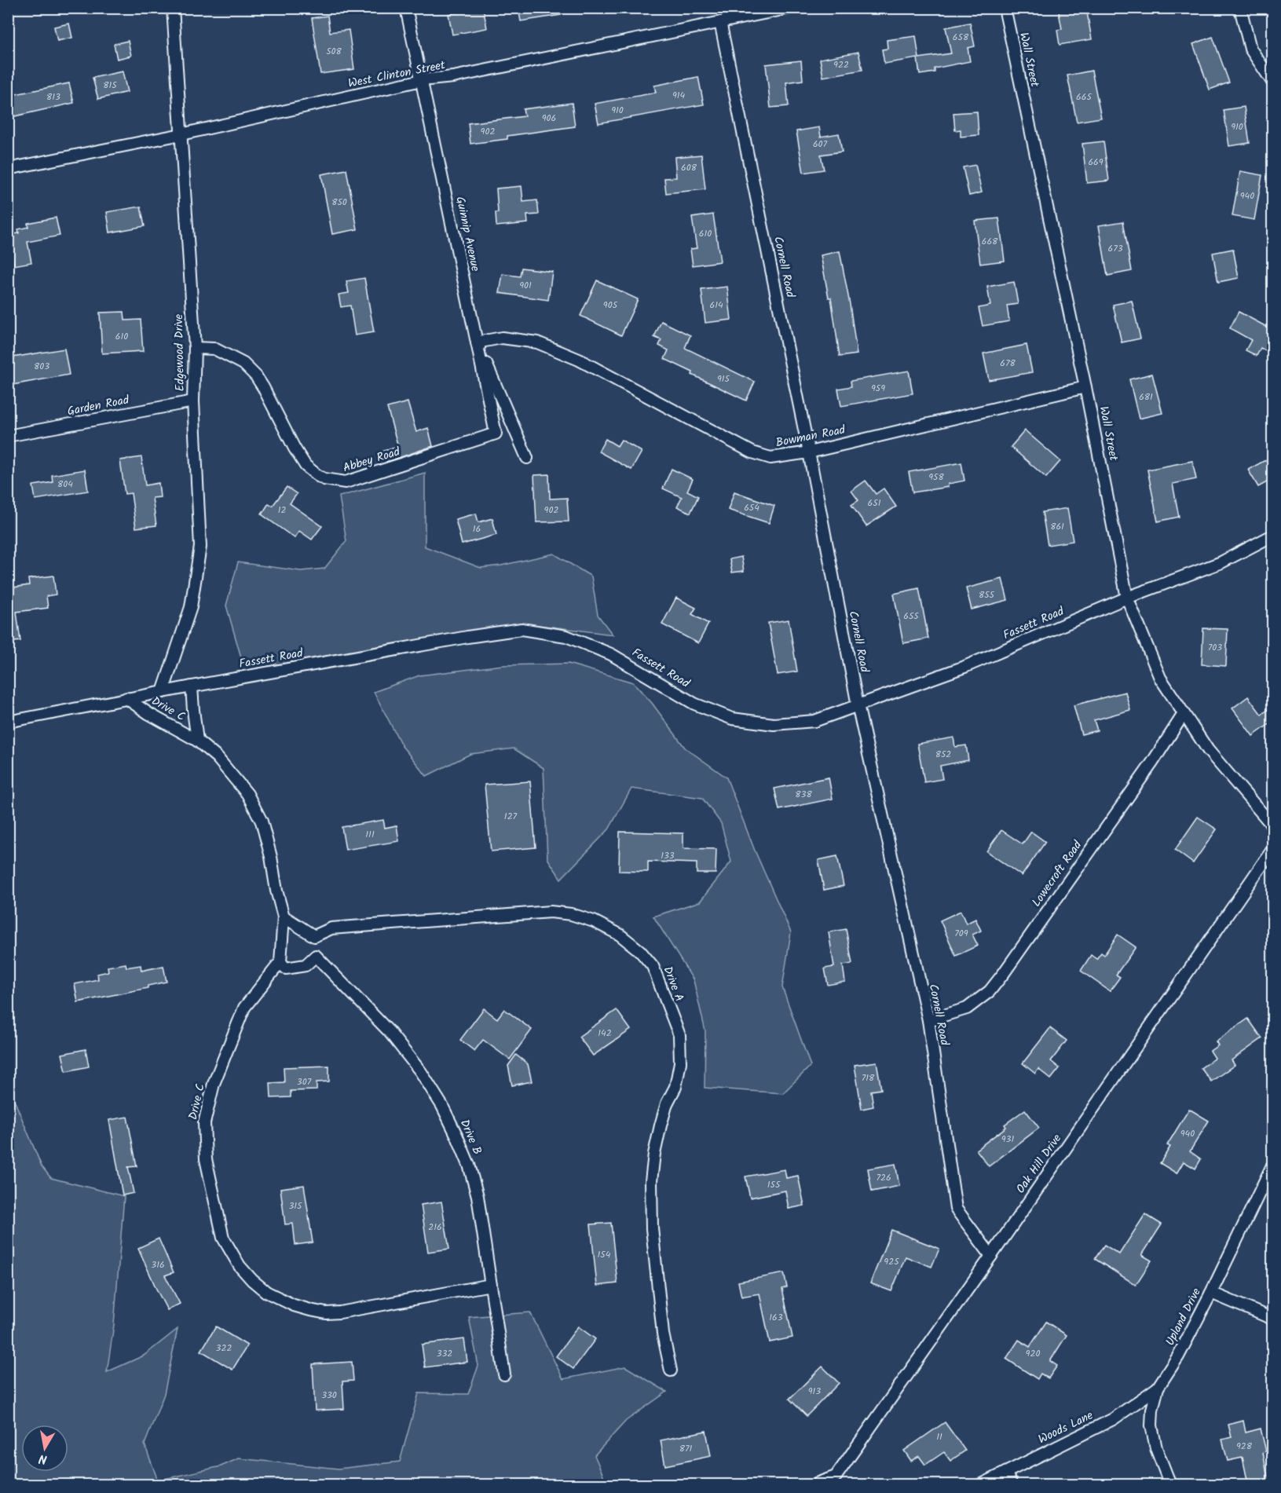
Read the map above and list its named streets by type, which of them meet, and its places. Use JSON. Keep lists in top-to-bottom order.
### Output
{
  "streets": {
    "street": [
      "Wall Street",
      "West Clinton Street",
      "Guinnip Avenue",
      "Cornell Road",
      "Edgewood Drive",
      "Garden Road",
      "Bowman Road",
      "Abbey Road",
      "Fassett Road",
      "Drive C",
      "Lowecroft Road",
      "Drive A",
      "Drive B",
      "Oak Hill Drive",
      "Upland Drive",
      "Woods Lane"
    ]
  },
  "crossings": [
    ["Wall Street", "Bowman Road"],
    ["Wall Street", "Fassett Road"],
    ["Wall Street", "Lowecroft Road"],
    ["West Clinton Street", "Guinnip Avenue"],
    ["West Clinton Street", "Cornell Road"],
    ["West Clinton Street", "Edgewood Drive"],
    ["Guinnip Avenue", "Bowman Road"],
    ["Guinnip Avenue", "Abbey Road"],
    ["Cornell Road", "Bowman Road"],
    ["Cornell Road", "Fassett Road"],
    ["Cornell Road", "Lowecroft Road"],
    ["Cornell Road", "Oak Hill Drive"],
    ["Edgewood Drive", "Garden Road"],
    ["Edgewood Drive", "Abbey Road"],
    ["Edgewood Drive", "Fassett Road"],
    ["Bowman Road", "Abbey Road"],
    ["Fassett Road", "Drive C"],
    ["Drive C", "Drive B"],
    ["Upland Drive", "Woods Lane"]
  ],
  "house_numbers": [
    "658",
    "508",
    "922",
    "815",
    "914",
    "813",
    "665",
    "910",
    "906",
    "910",
    "902",
    "607",
    "669",
    "608",
    "940",
    "850",
    "610",
    "668",
    "673",
    "901",
    "905",
    "614",
    "610",
    "678",
    "803",
    "915",
    "959",
    "681",
    "958",
    "804",
    "651",
    "654",
    "12",
    "902",
    "861",
    "16",
    "855",
    "655",
    "703",
    "852",
    "838",
    "127",
    "111",
    "133",
    "709",
    "142",
    "718",
    "307",
    "940",
    "931",
    "726",
    "155",
    "315",
    "216",
    "154",
    "925",
    "316",
    "163",
    "322",
    "332",
    "920",
    "913",
    "330",
    "11",
    "928",
    "871"
  ],
  "north": "bottom"
}
